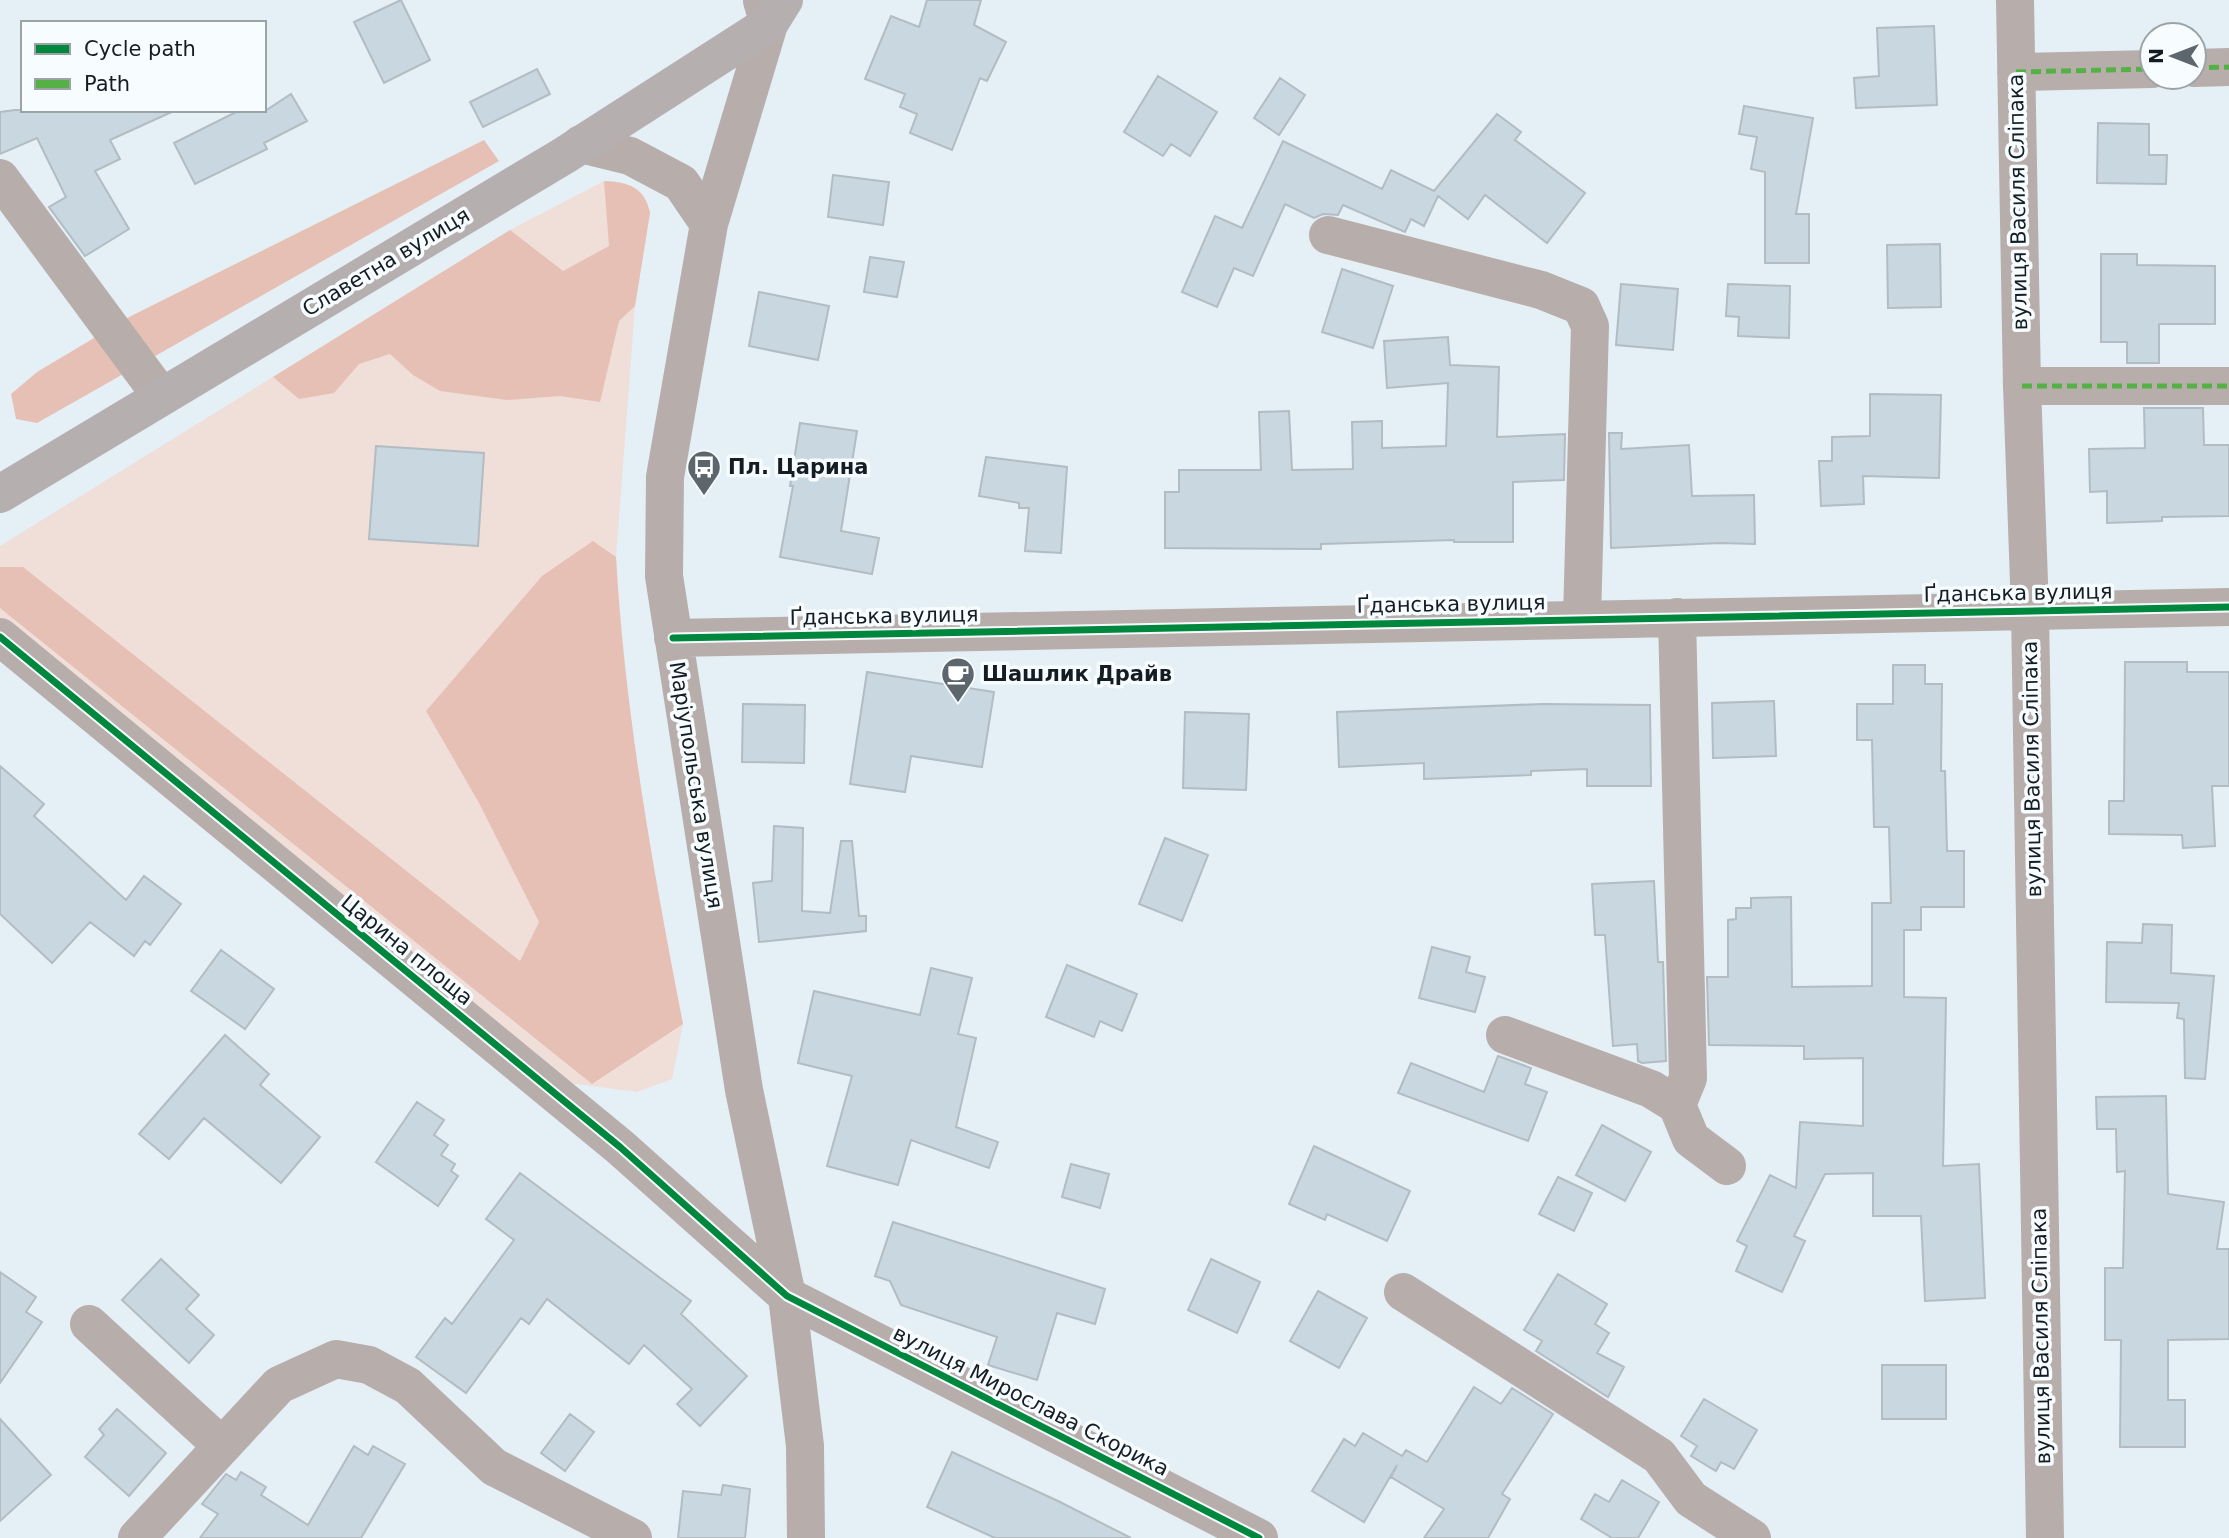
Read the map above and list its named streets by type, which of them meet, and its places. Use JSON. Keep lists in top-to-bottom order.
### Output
{
  "streets": {
    "main road": ["Славетна вулиця"],
    "street": [
      "вулиця Василя Сліпака",
      "Ґданська вулиця",
      "Маріупольська вулиця",
      "Царина площа",
      "вулиця Мирослава Скорика"
    ]
  },
  "crossings": [
    ["вулиця Василя Сліпака", "Ґданська вулиця"],
    ["Славетна вулиця", "Маріупольська вулиця"],
    ["Ґданська вулиця", "Маріупольська вулиця"],
    ["Маріупольська вулиця", "Царина площа"],
    ["Маріупольська вулиця", "вулиця Мирослава Скорика"],
    ["Царина площа", "вулиця Мирослава Скорика"]
  ],
  "places": {
    "bus stop": ["Пл. Царина"],
    "cafe": ["Шашлик Драйв"]
  },
  "legend": ["Cycle path", "Path"],
  "north": "left"
}
